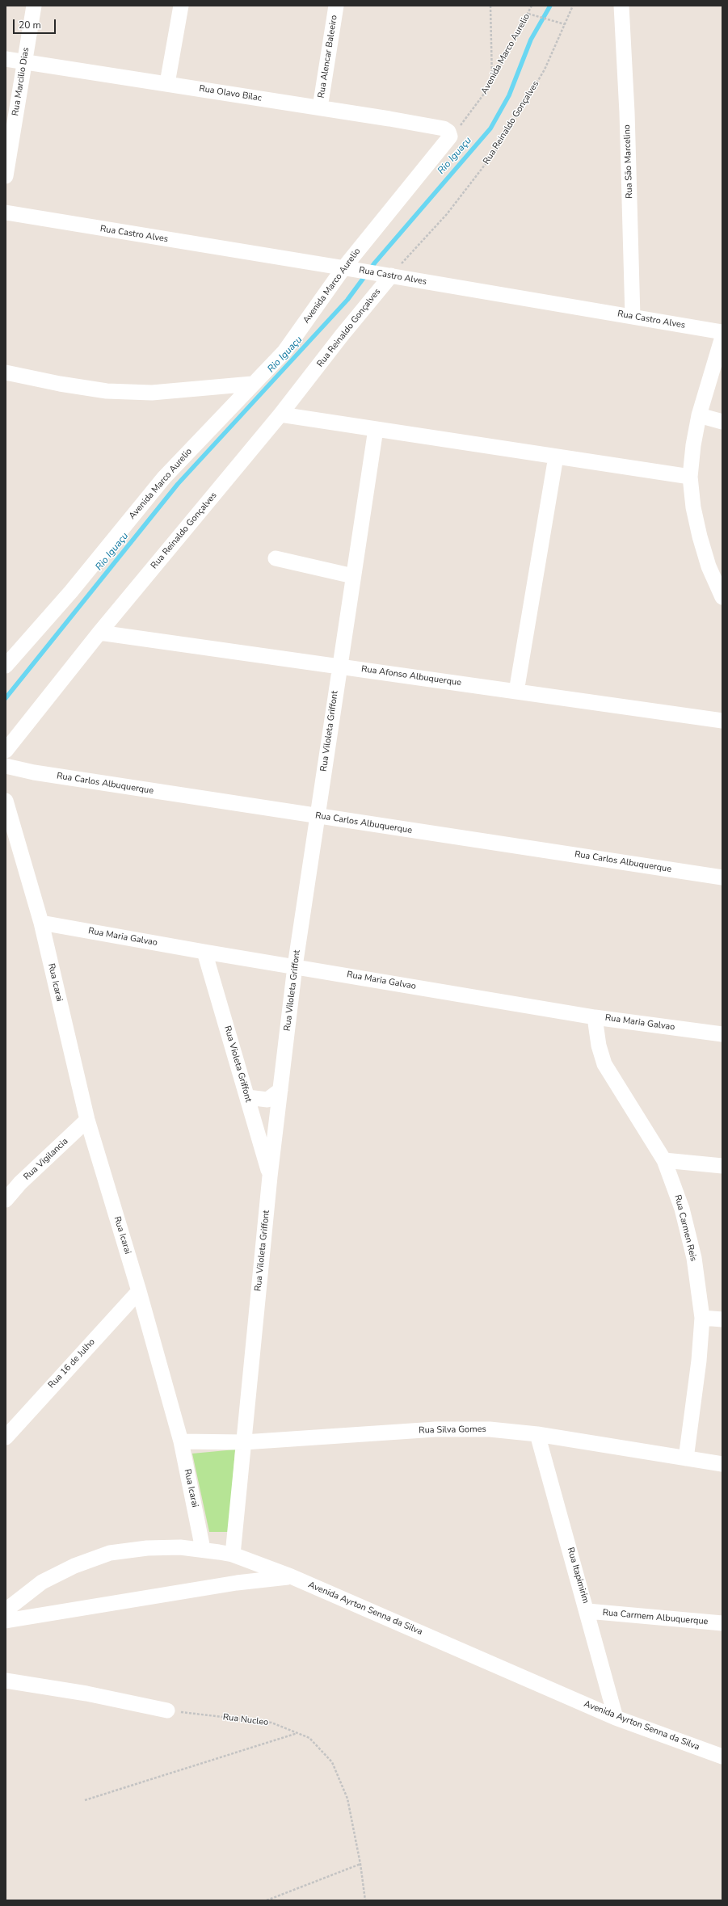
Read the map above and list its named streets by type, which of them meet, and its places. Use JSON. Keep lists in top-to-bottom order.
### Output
{
  "streets": {
    "street": [
      "Avenida Marco Aurelio",
      "Rua Alencar Baleeiro",
      "Rua Marcilio Dias",
      "Rua Olavo Bilac",
      "Rua Reinaldo Gonçalves",
      "Rua Sāo Marcelino",
      "Rua Castro Alves",
      "Rua Afonso Albuquerque",
      "Rua Viloleta Griffont",
      "Rua Carlos Albuquerque",
      "Rua Maria Galvao",
      "Rua Icarai",
      "Rua Violeta Griffont",
      "Rua Vigilancia",
      "Rua Carmen Reis",
      "Rua 16 de Julho",
      "Rua Silva Gomes",
      "Rua Itapimirim",
      "Avenida Ayrton Senna da Silva",
      "Rua Carmem Albuquerque"
    ],
    "path": ["Rua Nucleo"]
  },
  "crossings": [
    ["Avenida Marco Aurelio", "Rua Olavo Bilac"],
    ["Avenida Marco Aurelio", "Rua Castro Alves"],
    ["Rua Alencar Baleeiro", "Rua Olavo Bilac"],
    ["Rua Marcilio Dias", "Rua Olavo Bilac"],
    ["Rua Reinaldo Gonçalves", "Rua Castro Alves"],
    ["Rua Reinaldo Gonçalves", "Rua Afonso Albuquerque"],
    ["Rua Sāo Marcelino", "Rua Castro Alves"],
    ["Rua Afonso Albuquerque", "Rua Viloleta Griffont"],
    ["Rua Viloleta Griffont", "Rua Carlos Albuquerque"],
    ["Rua Viloleta Griffont", "Rua Maria Galvao"],
    ["Rua Viloleta Griffont", "Rua Violeta Griffont"],
    ["Rua Viloleta Griffont", "Rua Silva Gomes"],
    ["Rua Viloleta Griffont", "Avenida Ayrton Senna da Silva"],
    ["Rua Maria Galvao", "Rua Icarai"],
    ["Rua Maria Galvao", "Rua Violeta Griffont"],
    ["Rua Maria Galvao", "Rua Carmen Reis"],
    ["Rua Icarai", "Rua Vigilancia"],
    ["Rua Icarai", "Rua 16 de Julho"],
    ["Rua Icarai", "Rua Silva Gomes"],
    ["Rua Icarai", "Avenida Ayrton Senna da Silva"],
    ["Rua Carmen Reis", "Rua Silva Gomes"],
    ["Rua Silva Gomes", "Rua Itapimirim"],
    ["Rua Itapimirim", "Avenida Ayrton Senna da Silva"],
    ["Rua Itapimirim", "Rua Carmem Albuquerque"]
  ],
  "water": ["Rio Iguaçu"],
  "scale_bar": "20 m"
}
